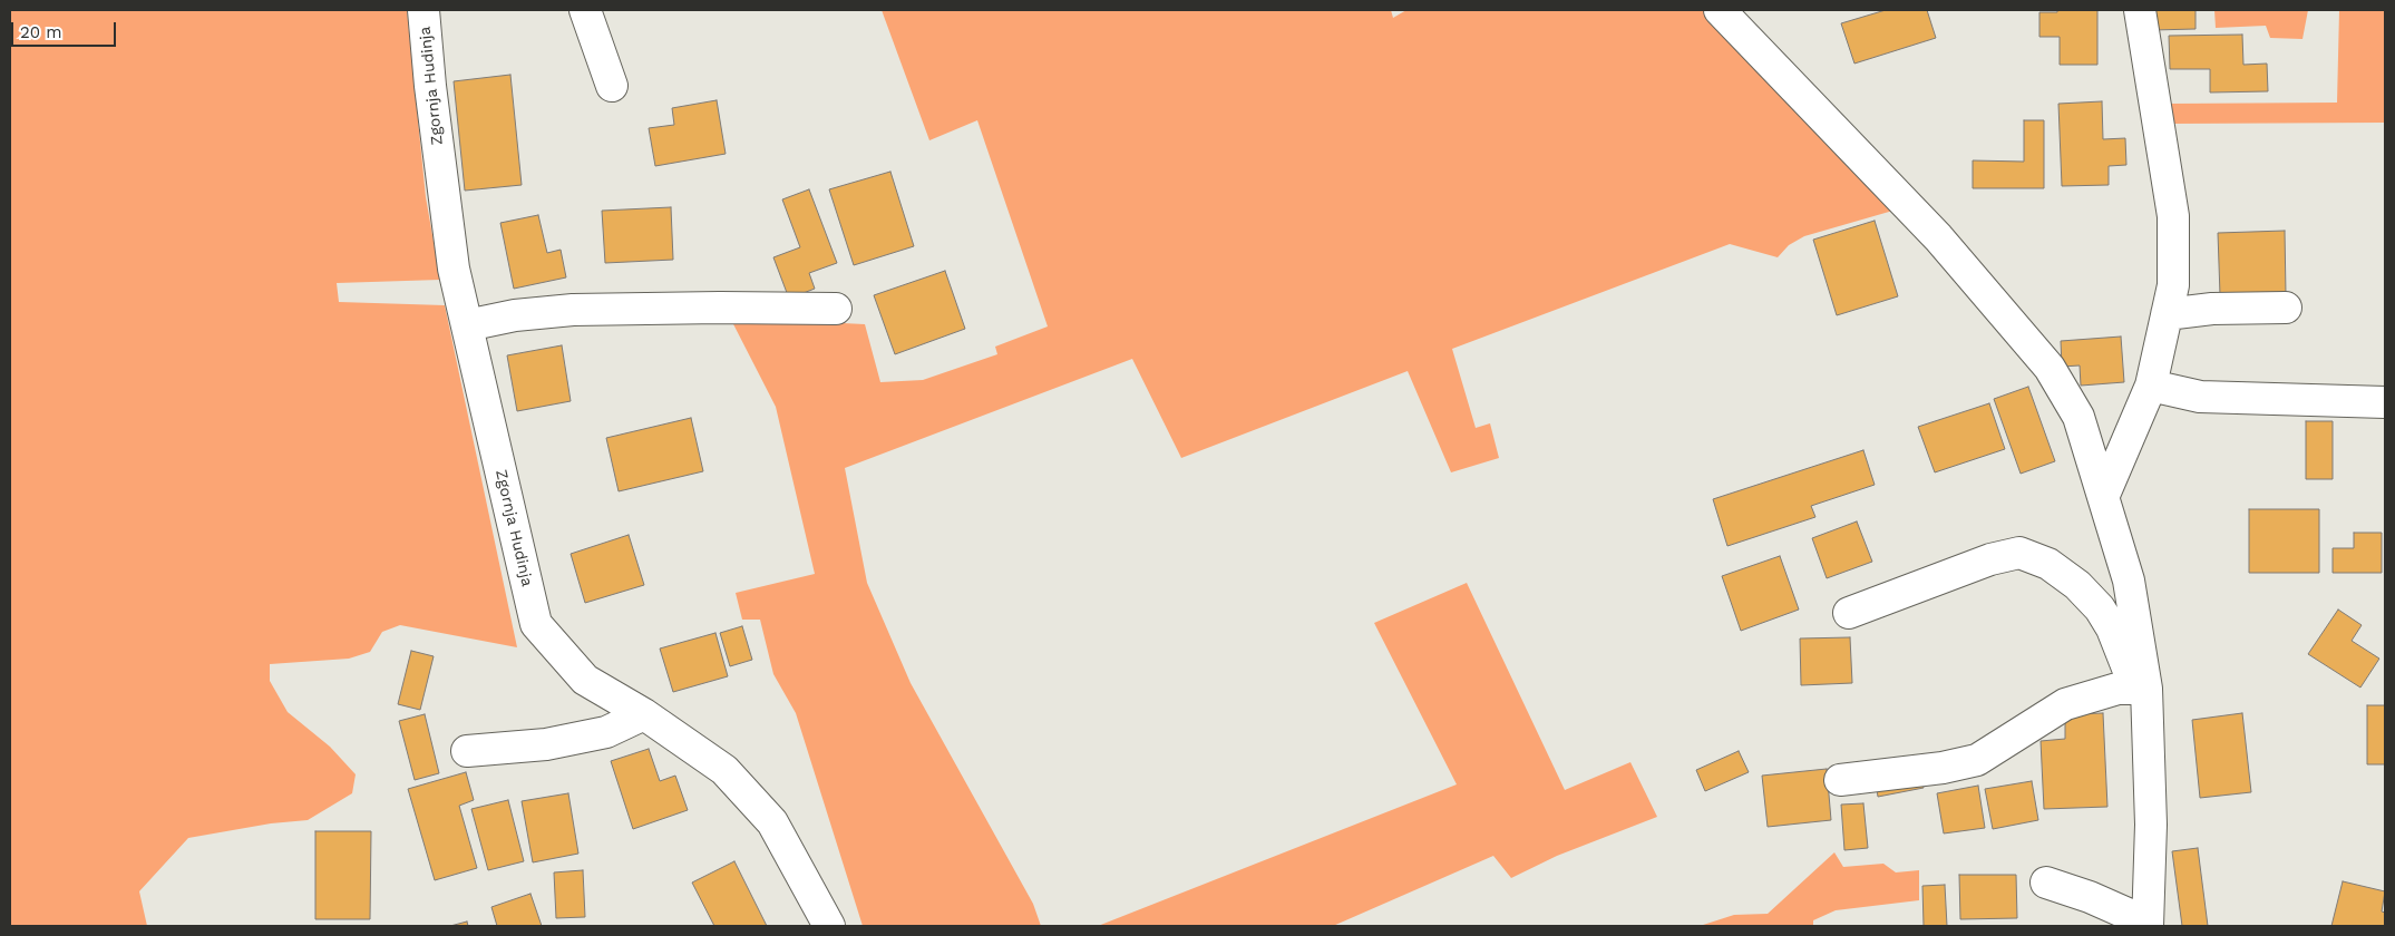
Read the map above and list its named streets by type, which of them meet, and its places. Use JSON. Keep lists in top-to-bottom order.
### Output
{
  "streets": {
    "street": ["Zgornja Hudinja"]
  },
  "scale_bar": "20 m"
}
